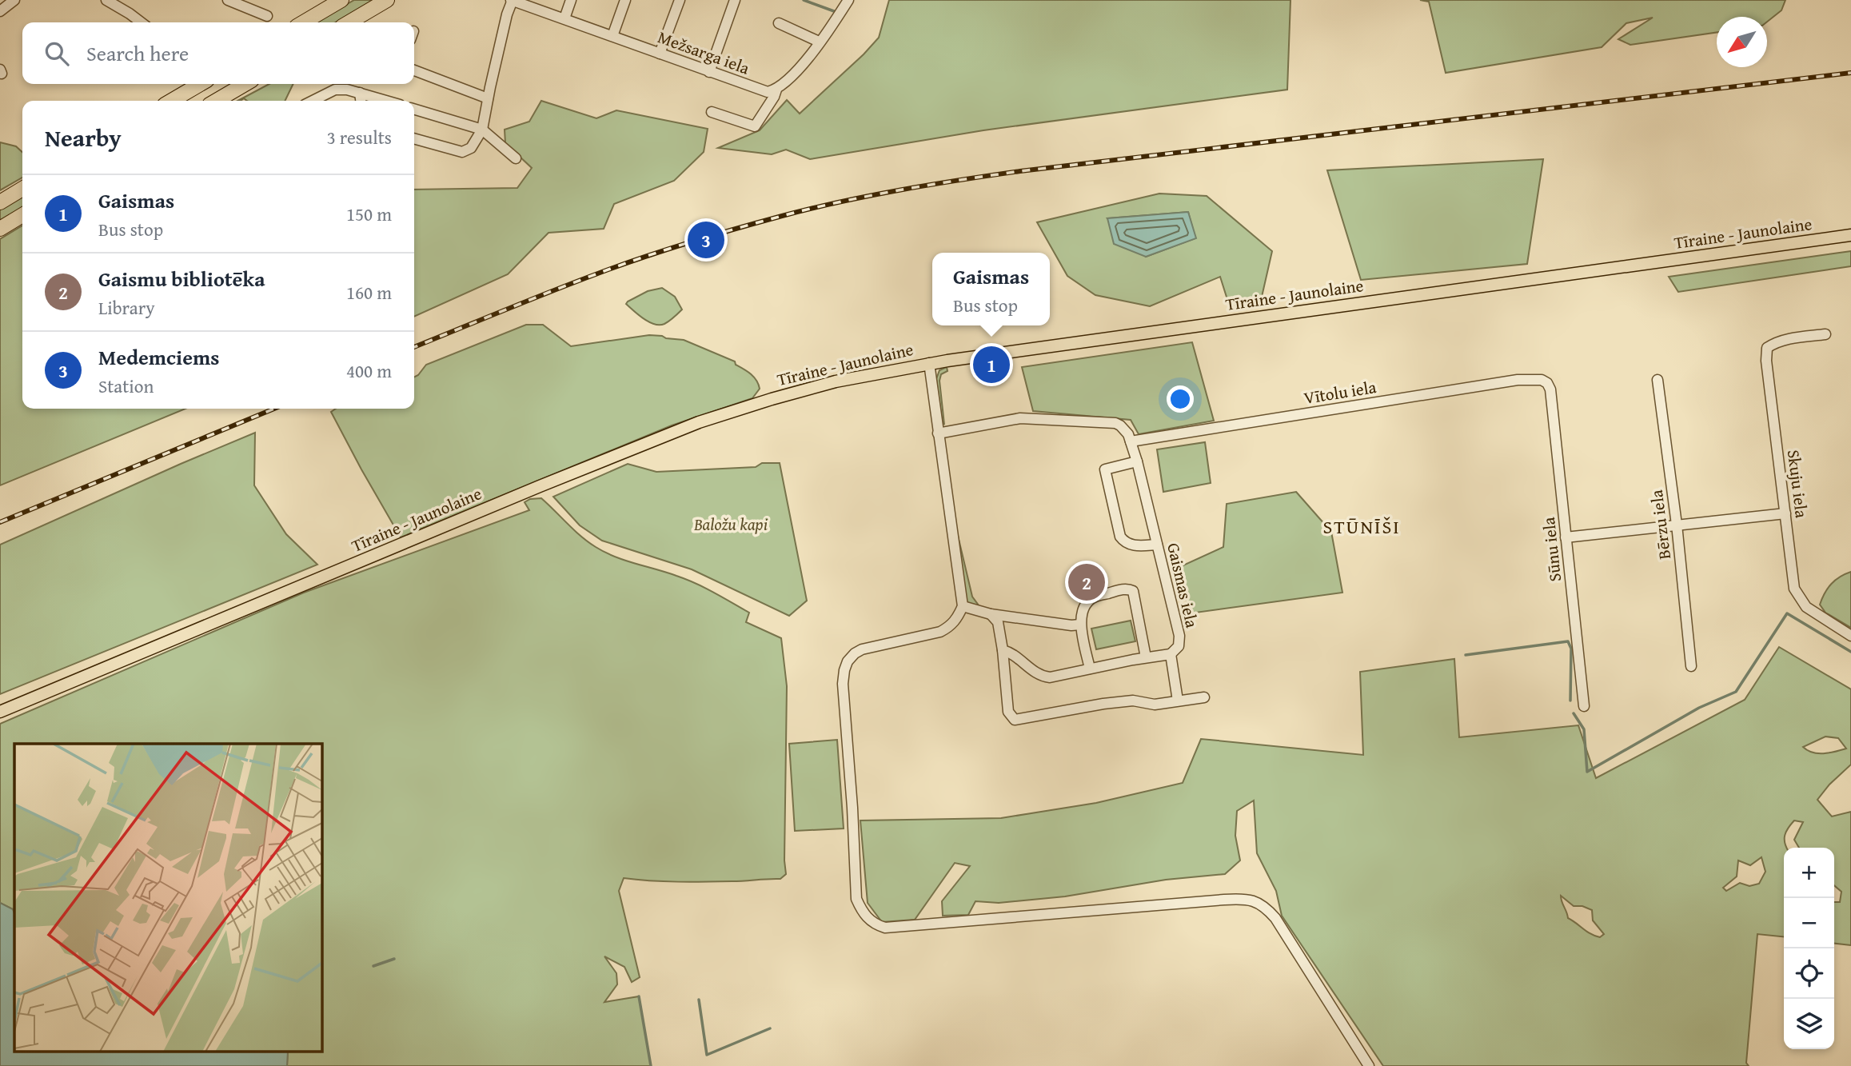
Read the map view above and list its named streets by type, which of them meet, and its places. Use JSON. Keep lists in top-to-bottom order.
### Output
{
  "streets": {
    "main road": ["Tīraine - Jaunolaine"],
    "street": [
      "Mežsarga iela",
      "Vītolu iela",
      "Skuju iela",
      "Bērzu iela",
      "Sūnu iela",
      "Gaismas iela"
    ]
  },
  "crossings": [
    ["Vītolu iela", "Sūnu iela"],
    ["Vītolu iela", "Gaismas iela"]
  ],
  "districts": ["STŪNĪŠI"],
  "parks": ["Baložu kapi"],
  "north": "bottom left",
  "page": {
    "search": "Search here",
    "heading": ["Nearby", "3 results"],
    "list": [
      {
        "mark": "1",
        "name": "Gaismas",
        "note": "Bus stop",
        "value": "150 m"
      },
      {
        "mark": "2",
        "name": "Gaismu bibliotēka",
        "note": "Library",
        "value": "160 m"
      },
      {
        "mark": "3",
        "name": "Medemciems",
        "note": "Station",
        "value": "400 m"
      }
    ],
    "pins": ["3", "1", "2"],
    "popup": ["Gaismas", "Bus stop"],
    "map_buttons": ["+", "−"]
  }
}
